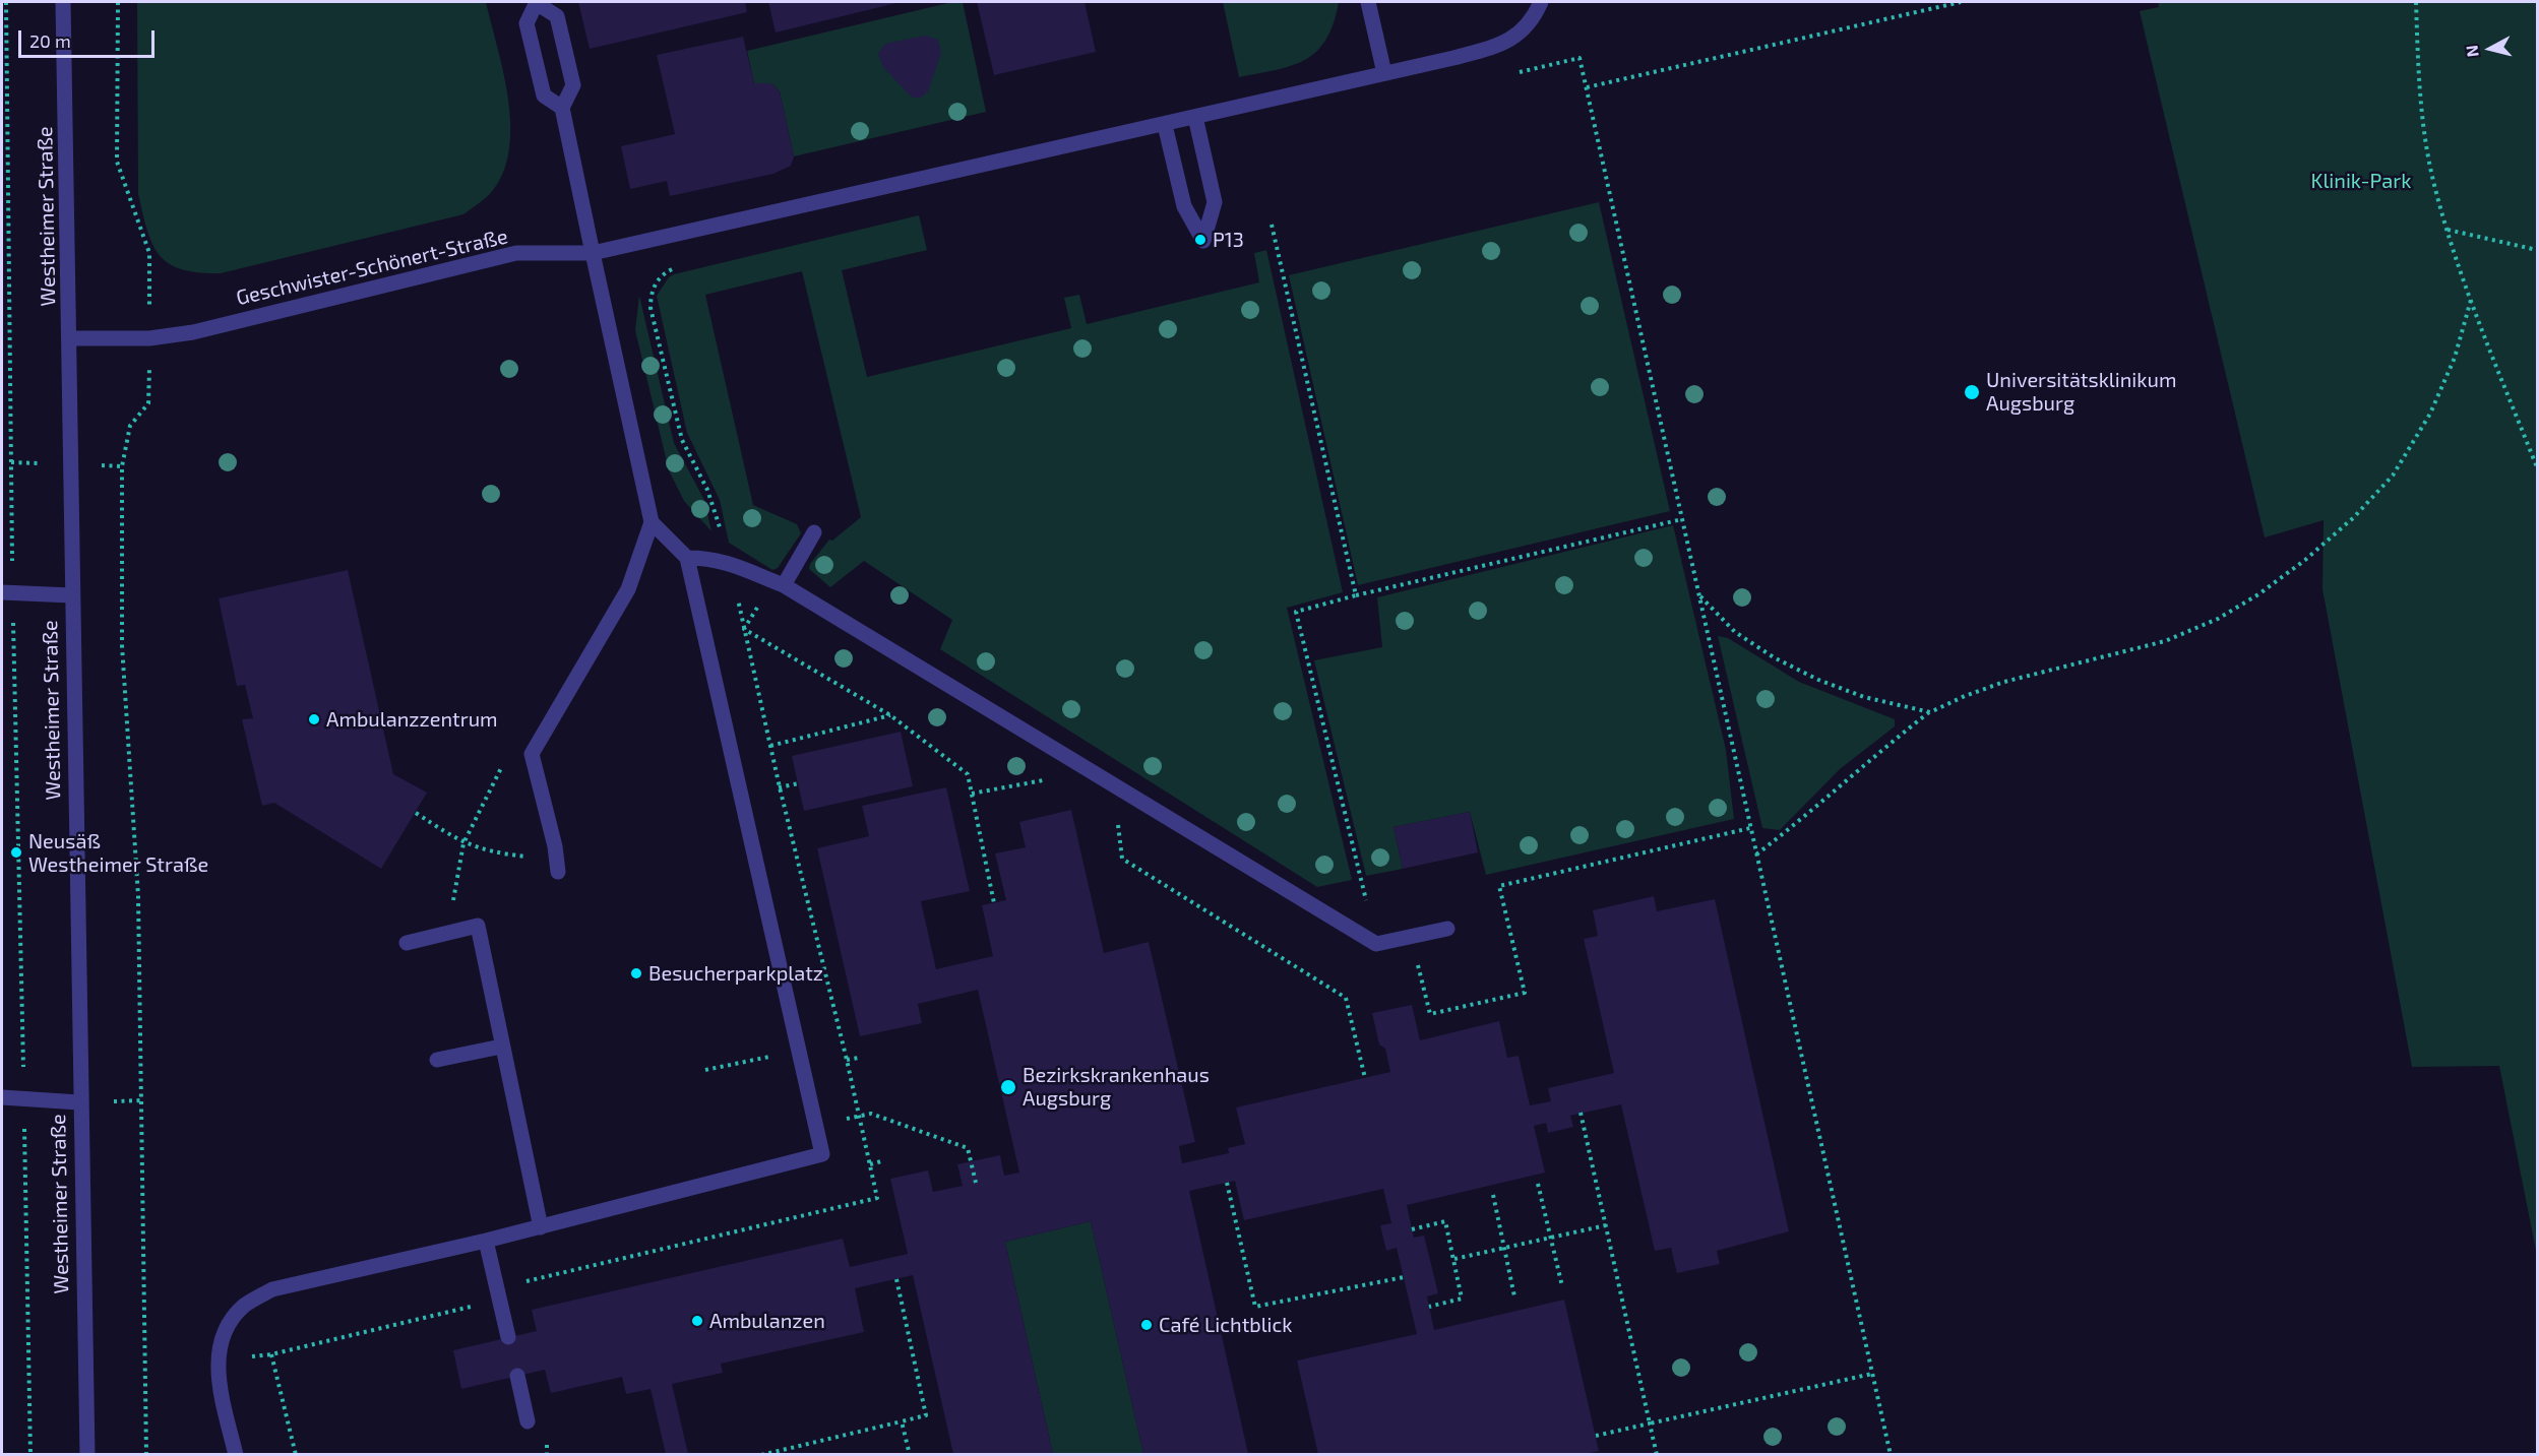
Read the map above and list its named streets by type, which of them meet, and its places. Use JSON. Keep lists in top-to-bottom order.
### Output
{
  "streets": {
    "street": ["Westheimer Straße", "Geschwister-Schönert-Straße"]
  },
  "crossings": [
    ["Westheimer Straße", "Geschwister-Schönert-Straße"]
  ],
  "parks": ["Klinik-Park"],
  "places": [
    "P13",
    "Universitätsklinikum Augsburg",
    "Ambulanzzentrum",
    "Neusäß Westheimer Straße",
    "Besucherparkplatz",
    "Bezirkskrankenhaus Augsburg",
    "Ambulanzen",
    "Café Lichtblick"
  ],
  "scale_bar": "20 m",
  "north": "left"
}
